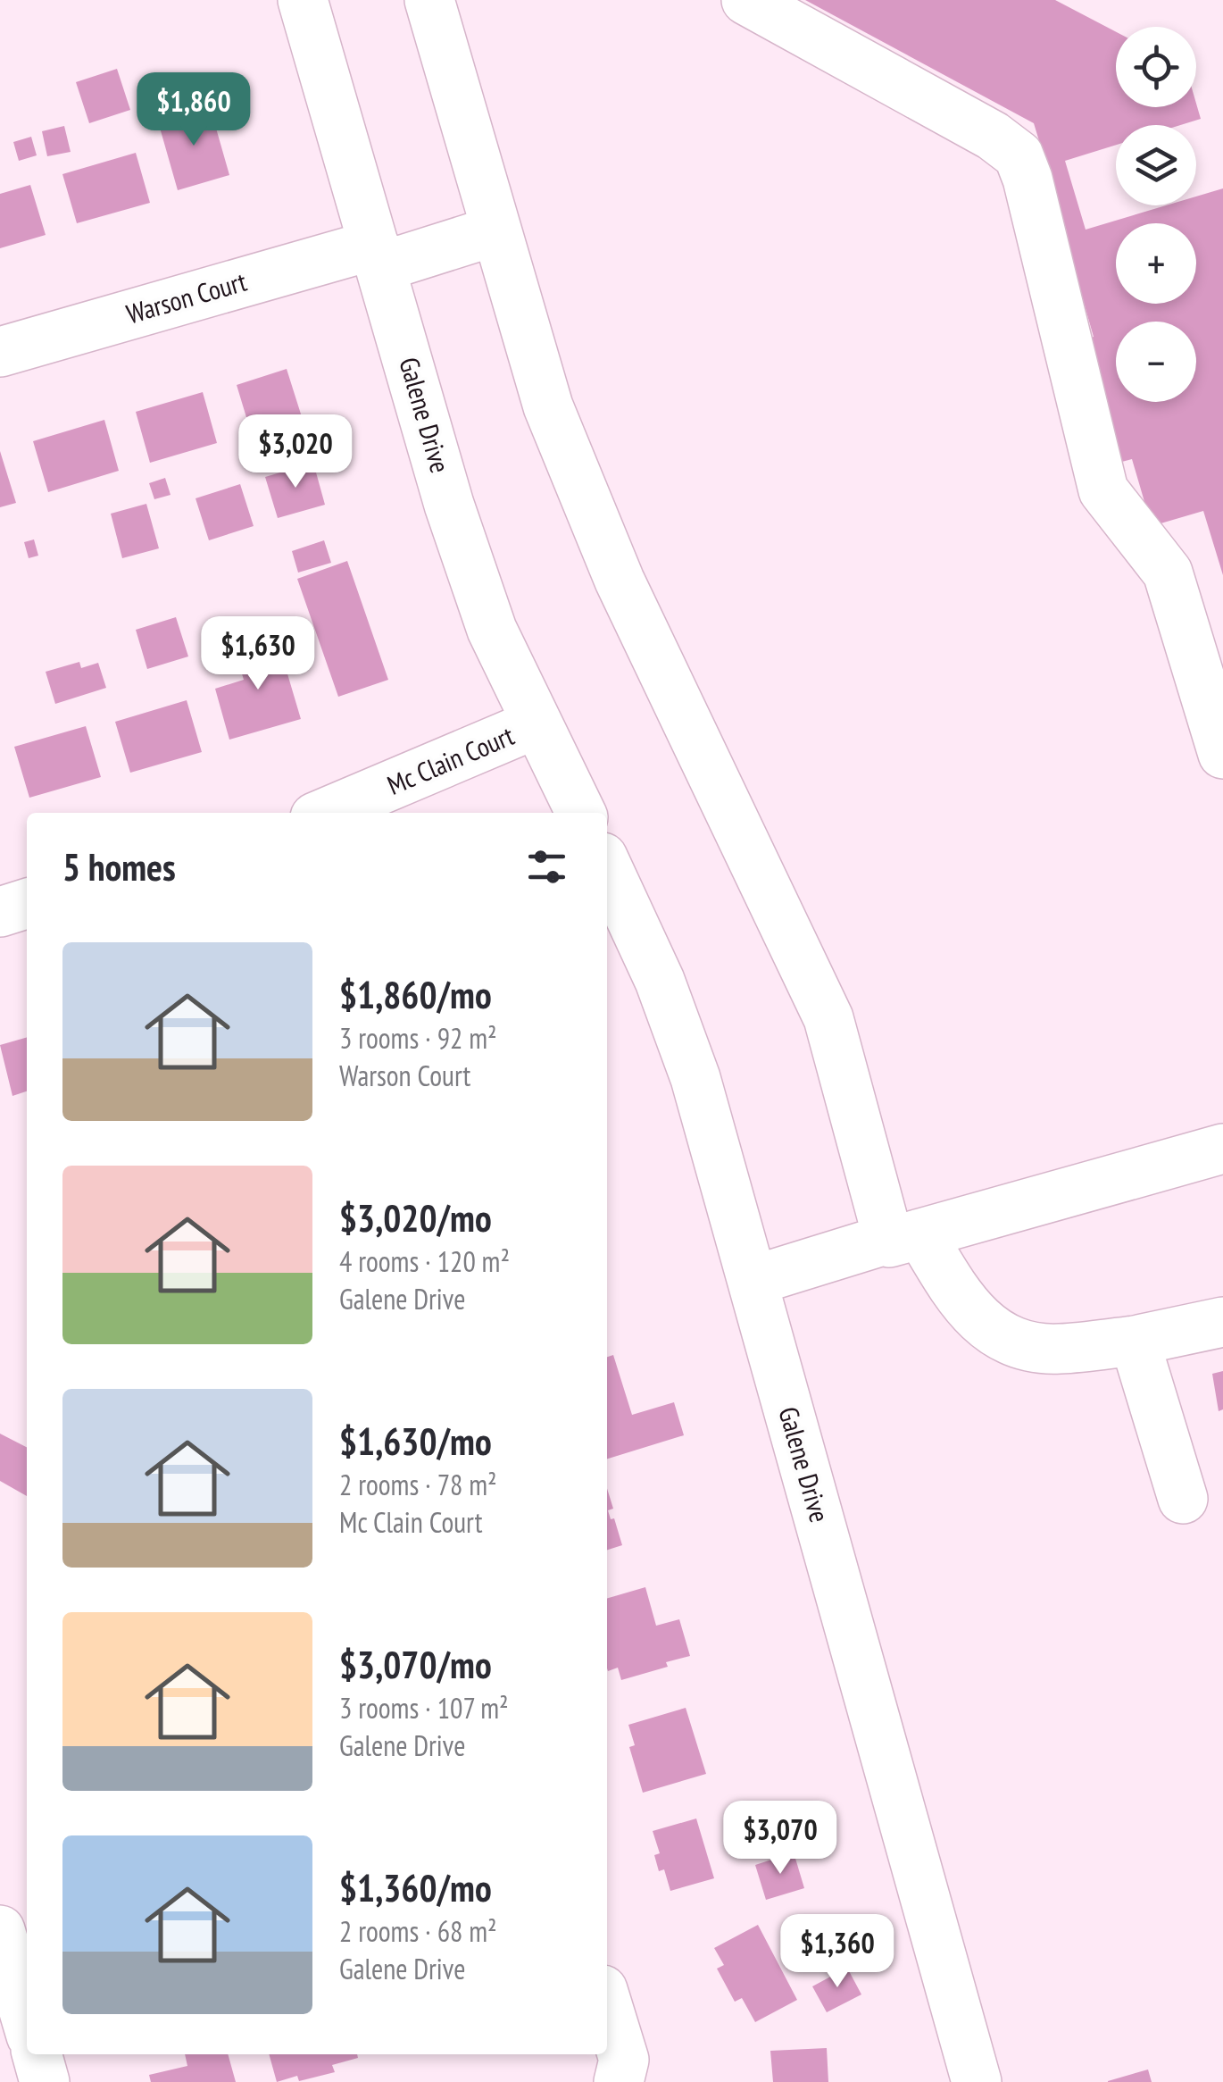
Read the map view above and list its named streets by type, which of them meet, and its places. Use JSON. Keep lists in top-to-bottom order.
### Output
{
  "streets": {
    "street": ["Warson Court", "Galene Drive", "Mc Clain Court"]
  },
  "crossings": [
    ["Warson Court", "Galene Drive"],
    ["Galene Drive", "Mc Clain Court"]
  ],
  "page": {
    "map_buttons": ["+", "−"],
    "price": [
      "$1,860",
      "$3,020",
      "$1,630",
      "$3,070",
      "$1,360"
    ],
    "heading": "5 homes",
    "list": [
      {
        "name": "$1,860/mo",
        "note": "3 rooms · 92 m² · Warson Court"
      },
      {
        "name": "$3,020/mo",
        "note": "4 rooms · 120 m² · Galene Drive"
      },
      {
        "name": "$1,630/mo",
        "note": "2 rooms · 78 m² · Mc Clain Court"
      },
      {
        "name": "$3,070/mo",
        "note": "3 rooms · 107 m² · Galene Drive"
      },
      {
        "name": "$1,360/mo",
        "note": "2 rooms · 68 m² · Galene Drive"
      }
    ]
  }
}
